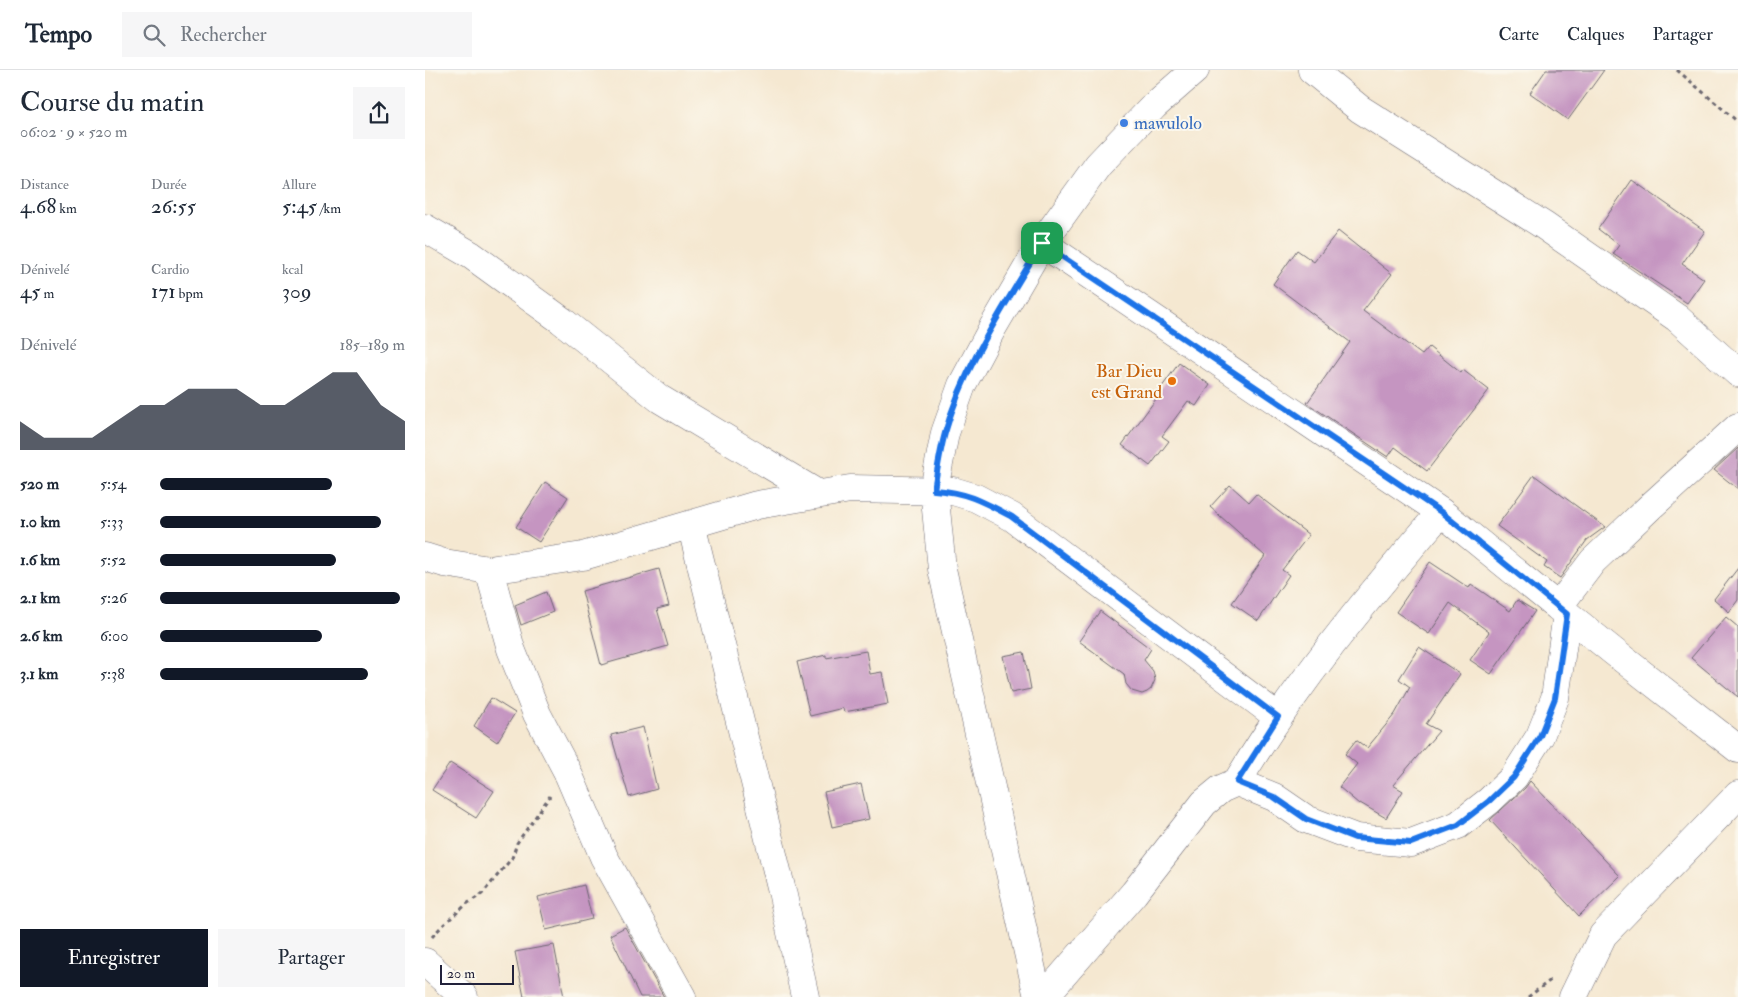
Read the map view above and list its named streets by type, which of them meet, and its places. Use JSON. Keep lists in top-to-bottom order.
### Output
{
  "places": ["mawulolo", "Bar Dieu est Grand"],
  "scale_bar": "20 m",
  "page": {
    "header": "Tempo",
    "search": "Rechercher",
    "nav": ["Carte", "Calques", "Partager"],
    "heading": ["Course du matin", "06:02 · 9 × 520 m"],
    "stats": [
      ["Distance", "4.68 km"],
      ["Durée", "26:55"],
      ["Allure", "5:45 /km"],
      ["Dénivelé", "45 m"],
      ["Cardio", "171 bpm"],
      ["kcal", "309"]
    ],
    "chart": ["Dénivelé", "185–189 m"],
    "list": [
      {
        "name": "520 m",
        "note": "5:54"
      },
      {
        "name": "1.0 km",
        "note": "5:33"
      },
      {
        "name": "1.6 km",
        "note": "5:52"
      },
      {
        "name": "2.1 km",
        "note": "5:26"
      },
      {
        "name": "2.6 km",
        "note": "6:00"
      },
      {
        "name": "3.1 km",
        "note": "5:38"
      }
    ],
    "buttons": ["Enregistrer", "Partager"],
    "scale": "20 m"
  }
}
